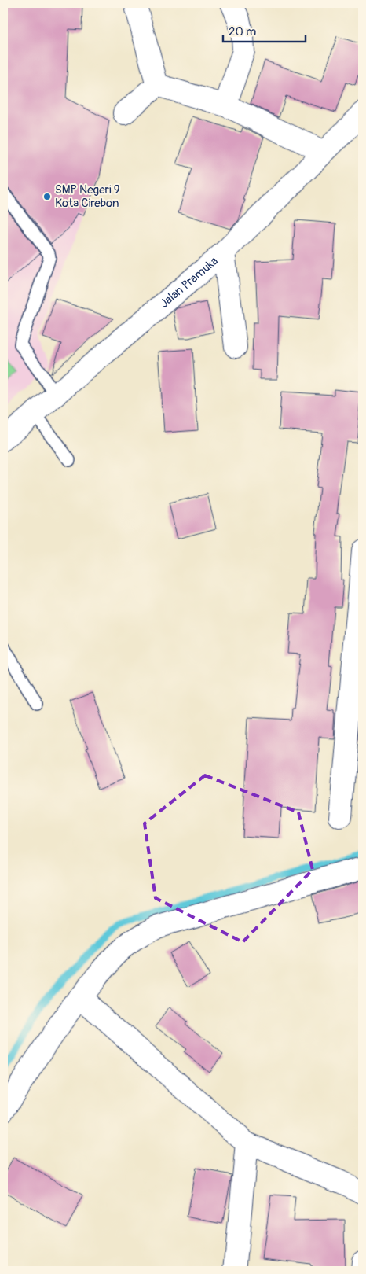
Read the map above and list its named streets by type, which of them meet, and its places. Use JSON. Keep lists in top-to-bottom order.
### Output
{
  "streets": {
    "street": ["Jalan Pramuka"]
  },
  "places": ["SMP Negeri 9 Kota Cirebon"],
  "scale_bar": "20 m"
}
